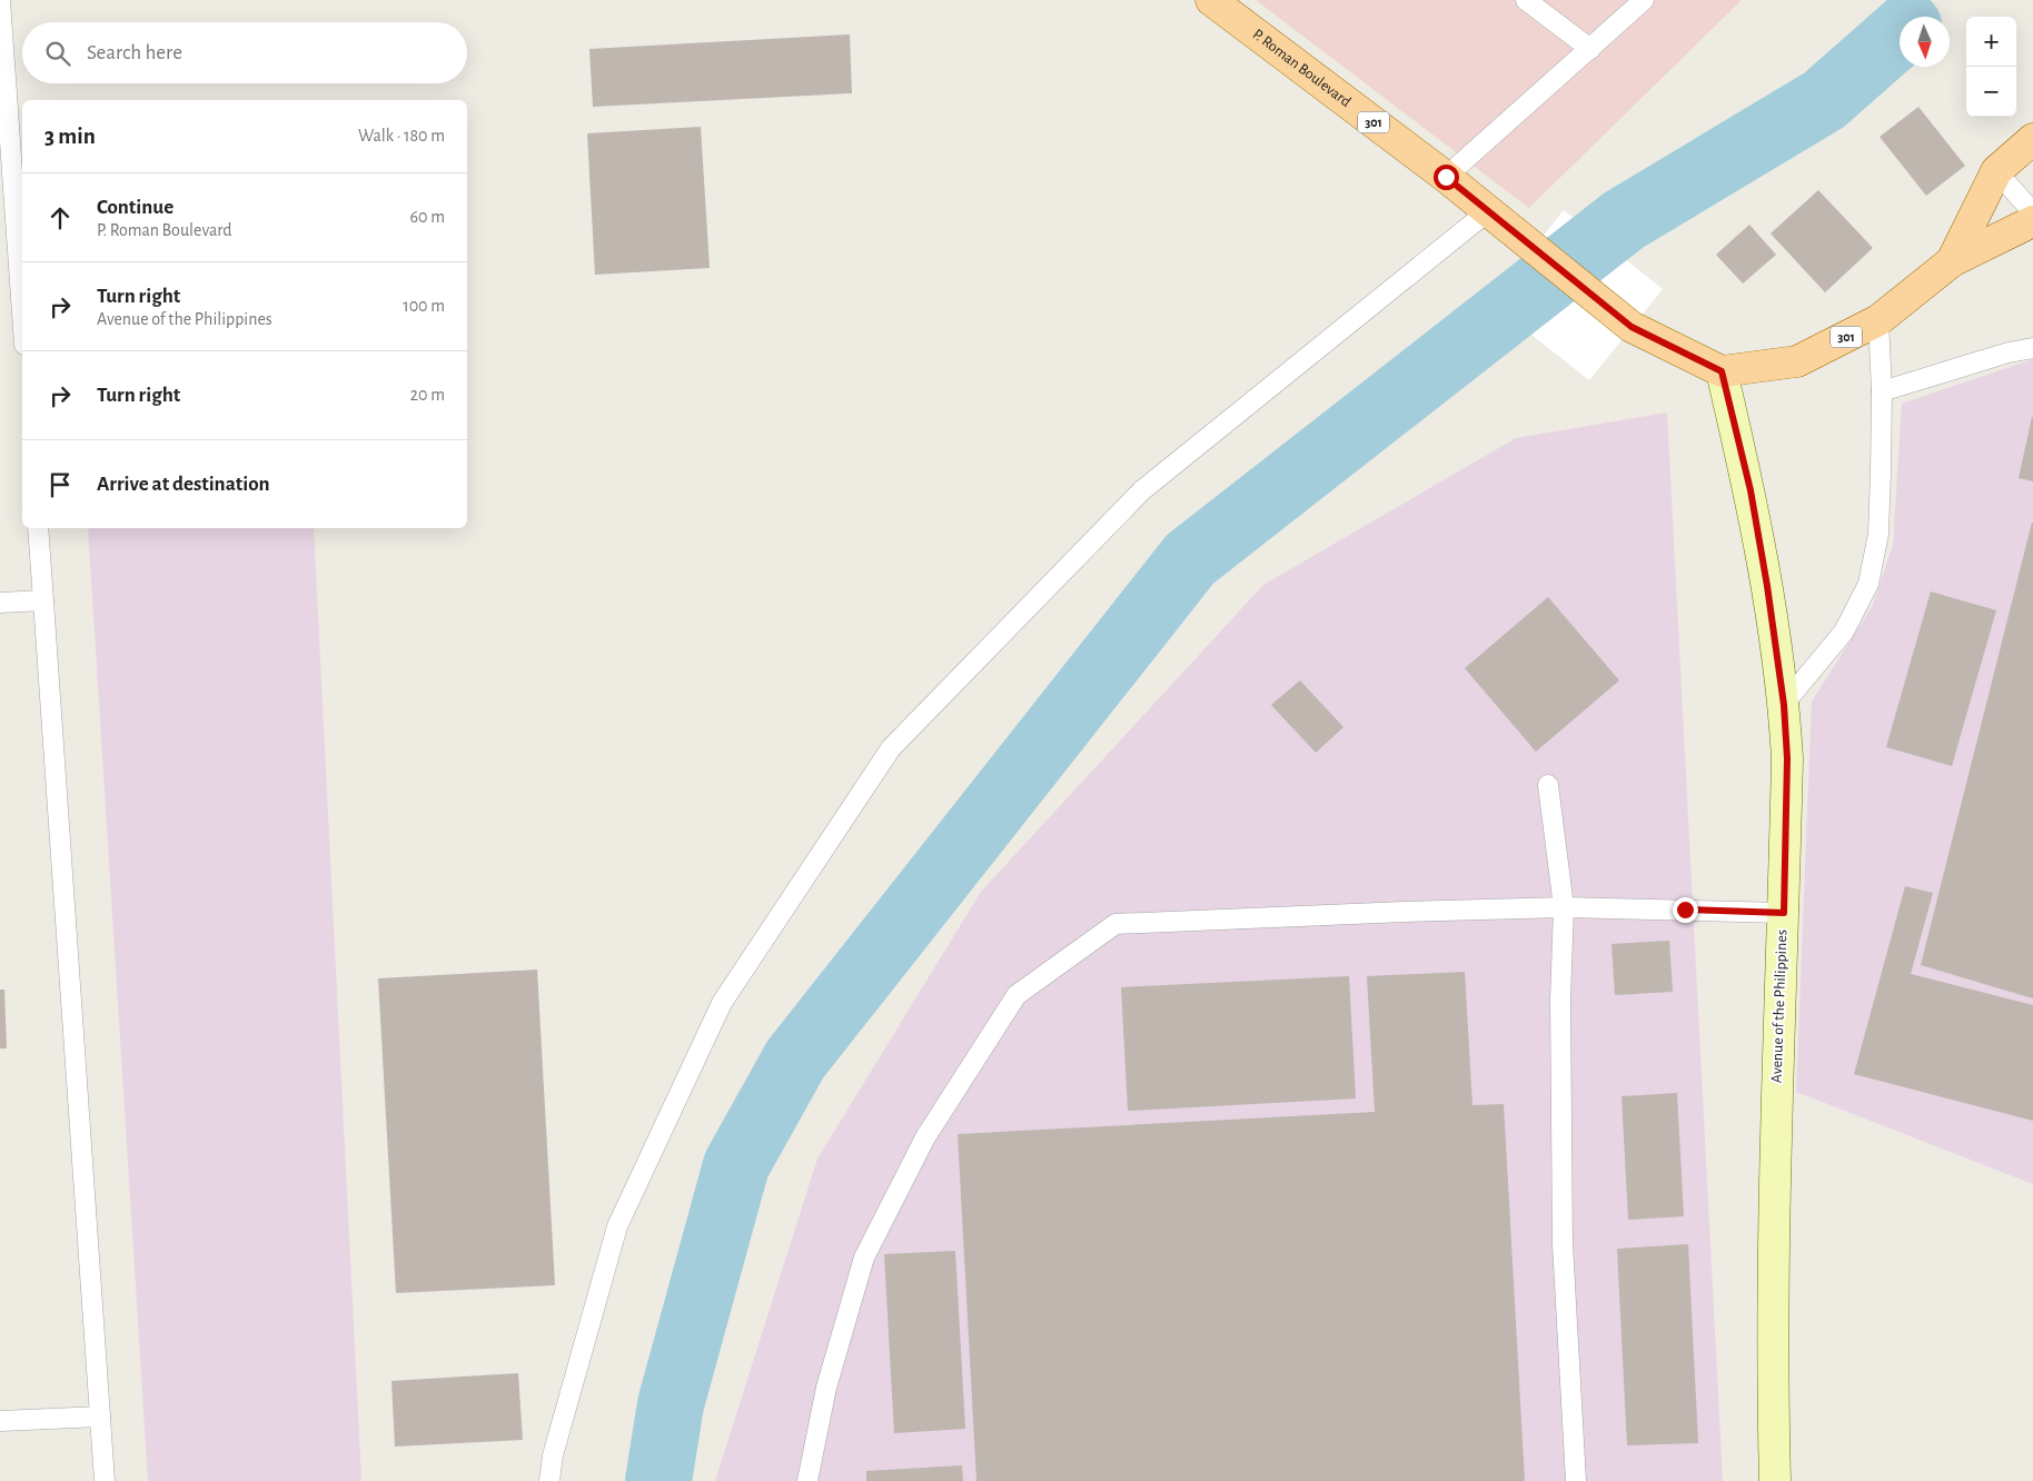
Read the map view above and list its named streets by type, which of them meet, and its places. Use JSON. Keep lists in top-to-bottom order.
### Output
{
  "streets": {
    "main road": ["P. Roman Boulevard", "301", "Avenue of the Philippines"]
  },
  "crossings": [
    ["P. Roman Boulevard", "301"],
    ["P. Roman Boulevard", "Avenue of the Philippines"],
    ["301", "Avenue of the Philippines"]
  ],
  "north": "bottom",
  "page": {
    "map_buttons": ["+", "−"],
    "search": "Search here",
    "heading": ["3 min", "Walk · 180 m"],
    "list": [
      ["Continue", "P. Roman Boulevard", "60 m"],
      ["Turn right", "Avenue of the Philippines", "100 m"],
      ["Turn right", "20 m"],
      "Arrive at destination"
    ]
  }
}
